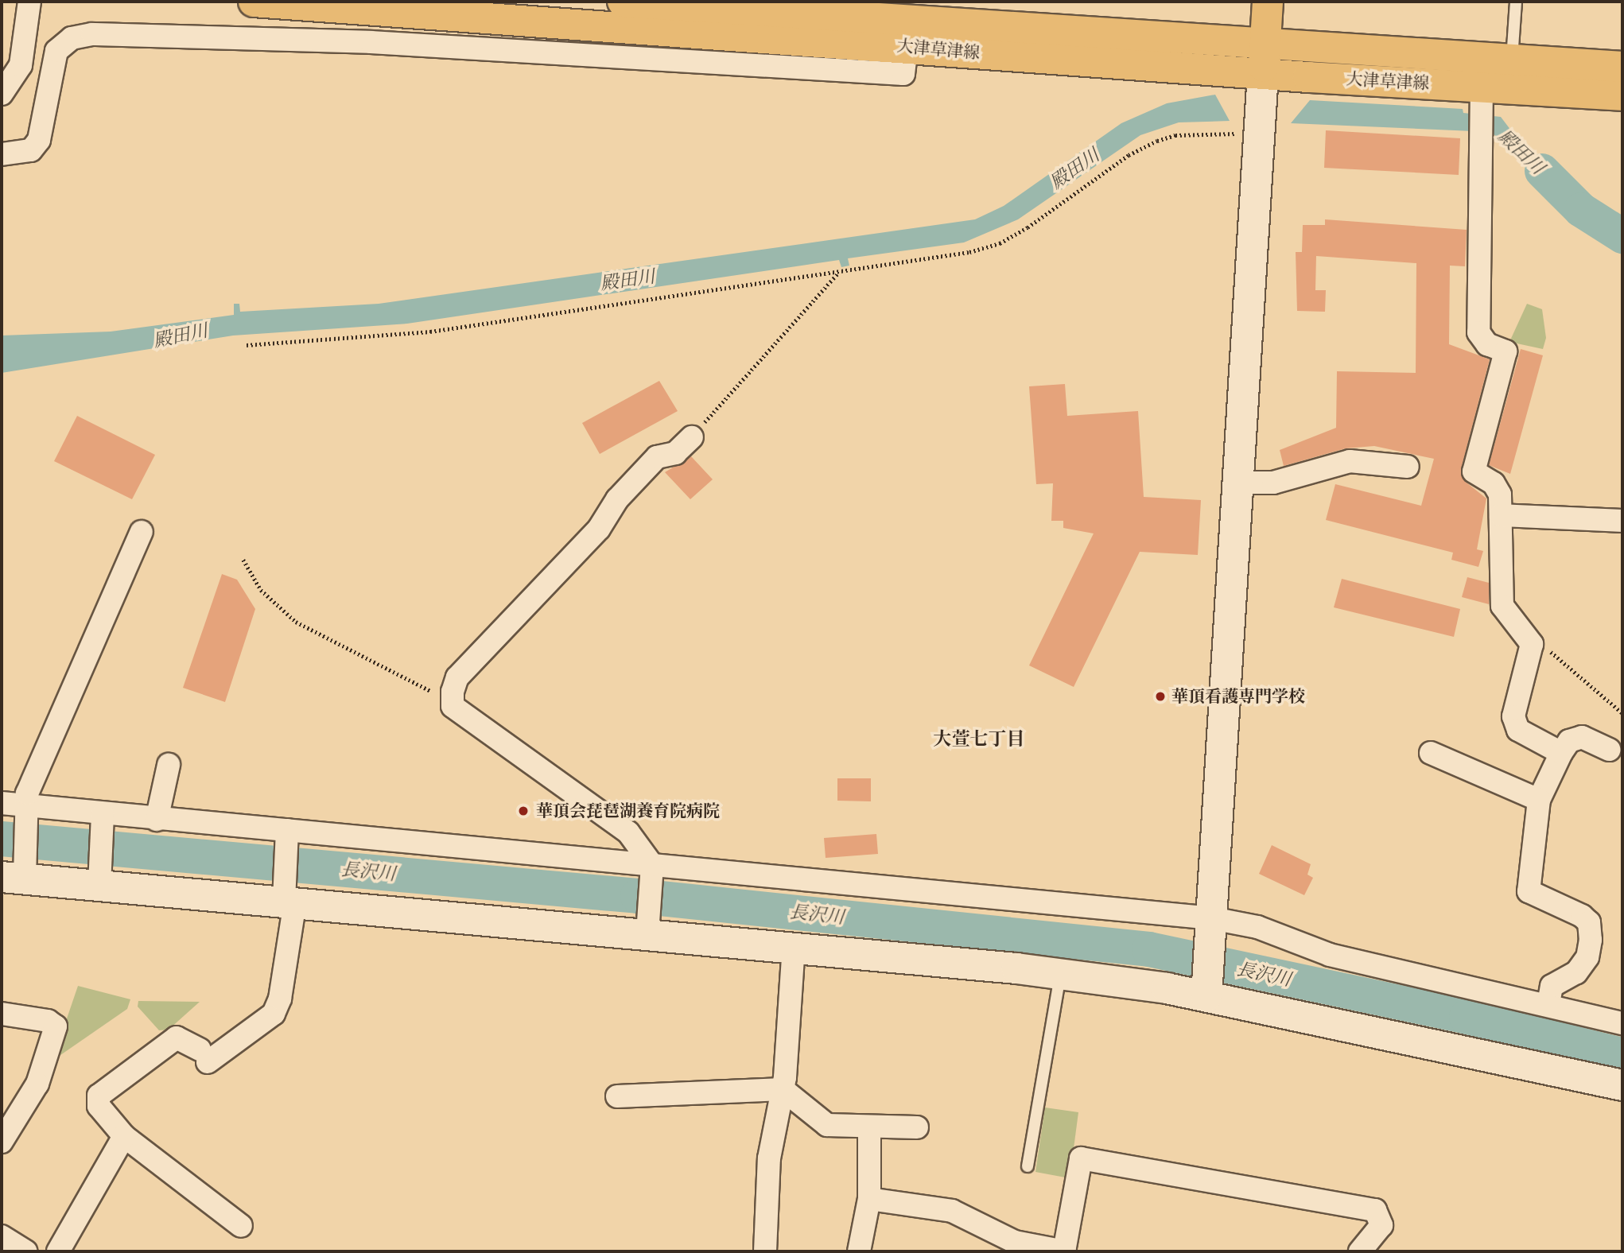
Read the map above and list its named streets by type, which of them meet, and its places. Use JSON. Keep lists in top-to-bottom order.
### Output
{
  "streets": {
    "main road": ["大津草津線"]
  },
  "districts": ["大萱七丁目"],
  "water": ["殿田川", "長沢川"],
  "places": ["華頂看護専門学校", "華頂会琵琶湖養育院病院"]
}
